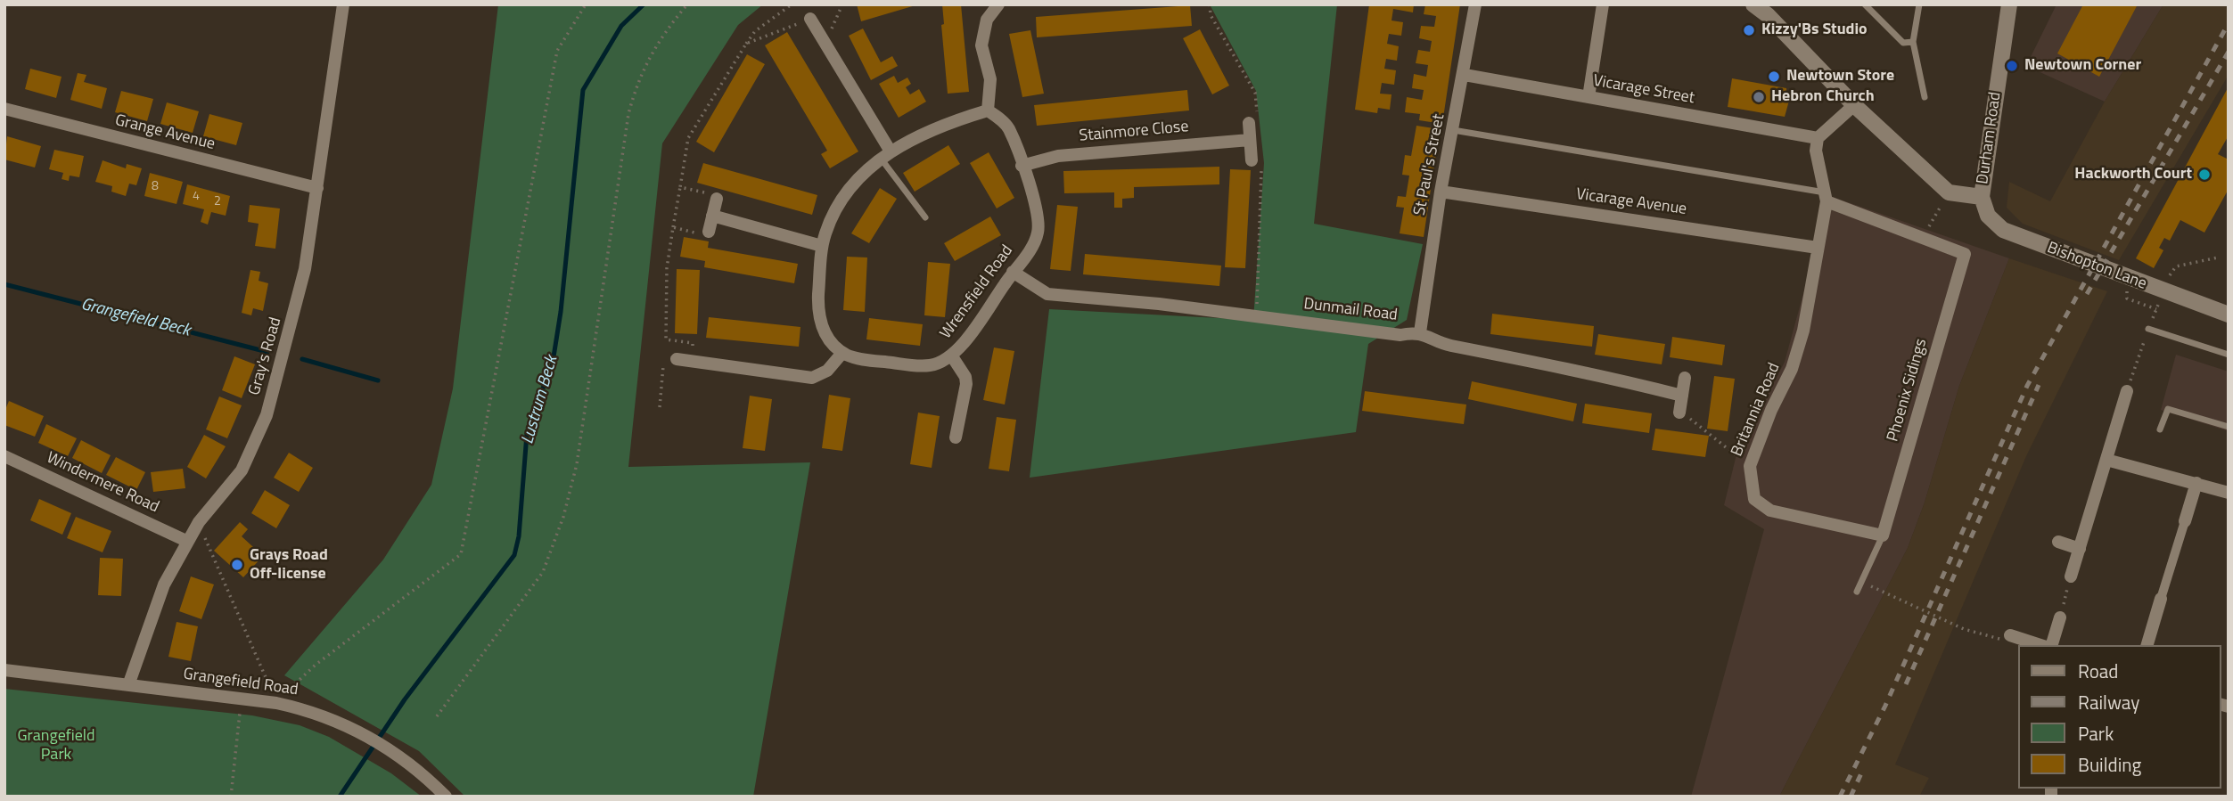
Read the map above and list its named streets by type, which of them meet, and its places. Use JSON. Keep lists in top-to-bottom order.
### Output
{
  "streets": {
    "street": [
      "Vicarage Street",
      "Stainmore Close",
      "Grange Avenue",
      "Durham Road",
      "St Paul's Street",
      "Vicarage Avenue",
      "Bishopton Lane",
      "Wrensfield Road",
      "Dunmail Road",
      "Gray's Road",
      "Phoenix Sidings",
      "Britannia Road",
      "Windermere Road",
      "Grangefield Road"
    ]
  },
  "crossings": [
    ["Vicarage Street", "St Paul's Street"],
    ["Vicarage Street", "Britannia Road"],
    ["Stainmore Close", "Wrensfield Road"],
    ["Grange Avenue", "Gray's Road"],
    ["Durham Road", "Bishopton Lane"],
    ["St Paul's Street", "Vicarage Avenue"],
    ["St Paul's Street", "Dunmail Road"],
    ["Vicarage Avenue", "Britannia Road"],
    ["Wrensfield Road", "Dunmail Road"],
    ["Gray's Road", "Windermere Road"],
    ["Gray's Road", "Grangefield Road"],
    ["Phoenix Sidings", "Britannia Road"]
  ],
  "water": ["Grangefield Beck", "Lustrum Beck"],
  "parks": ["Grangefield Park"],
  "places": [
    "Kizzy'Bs Studio",
    "Newtown Corner",
    "Newtown Store",
    "Hebron Church",
    "Hackworth Court",
    "Grays Road Off-license"
  ],
  "house_numbers": ["8", "4", "2"],
  "legend": [
    "Road",
    "Railway",
    "Park",
    "Building"
  ]
}
